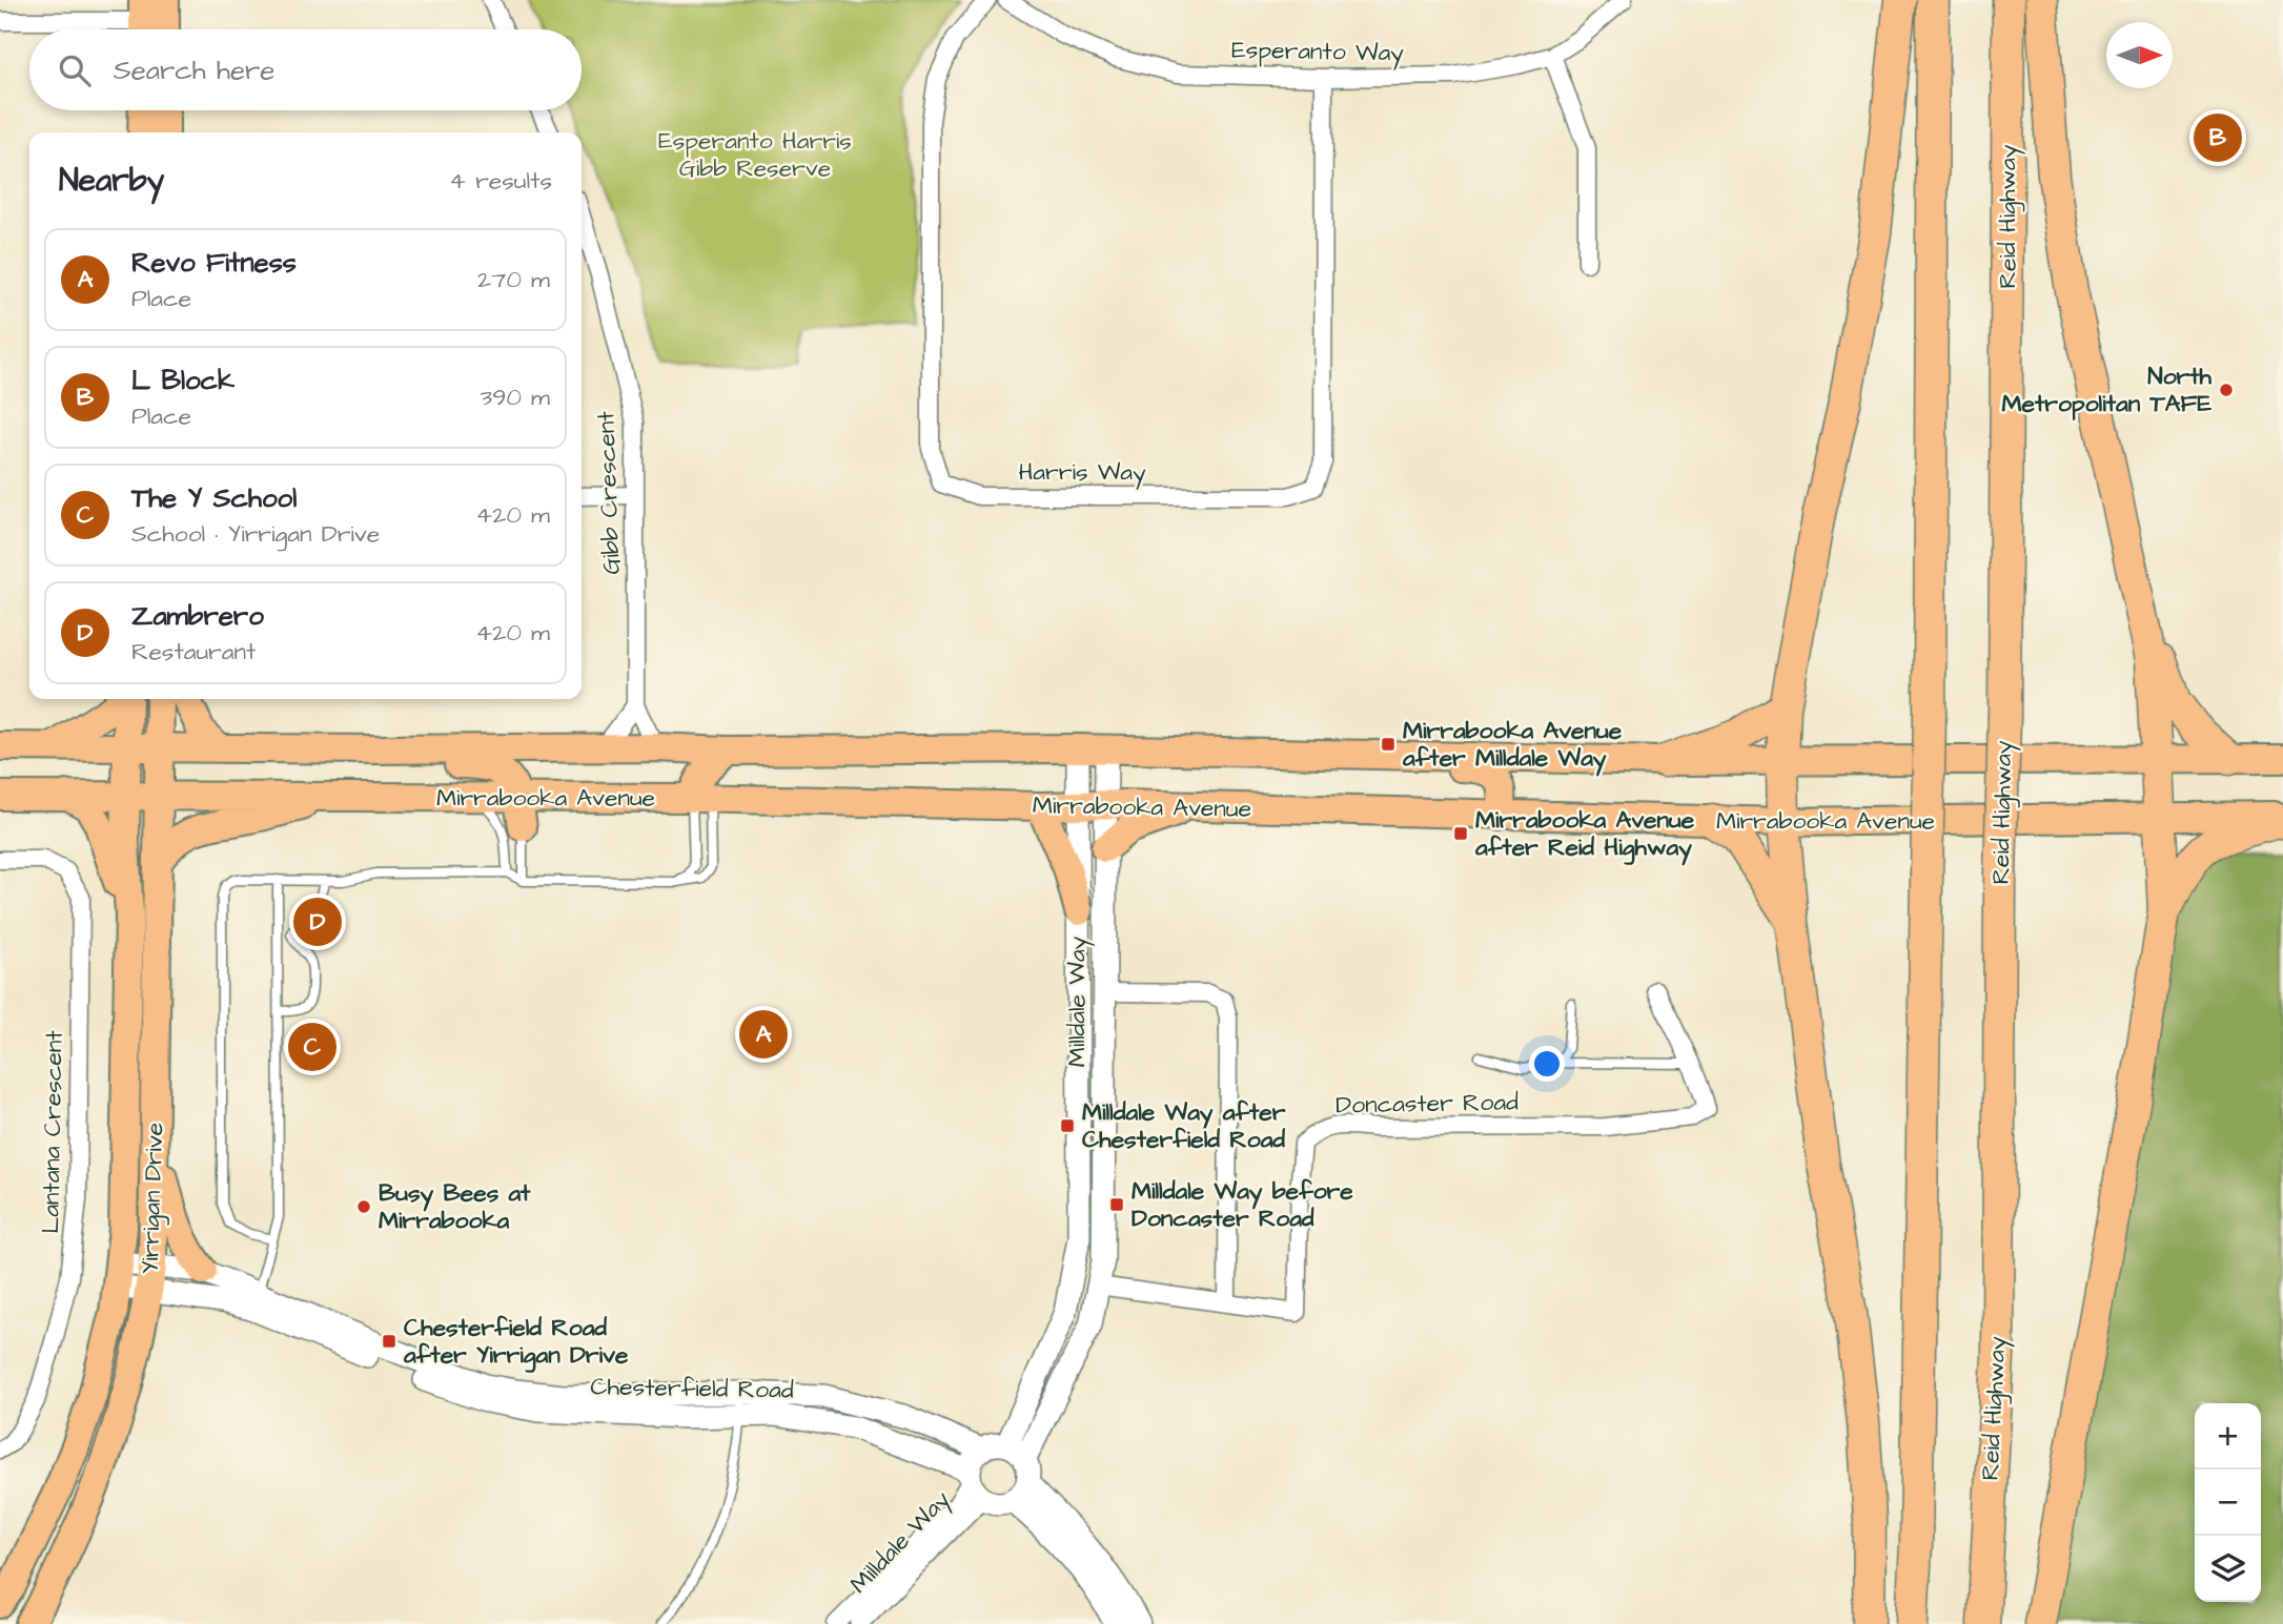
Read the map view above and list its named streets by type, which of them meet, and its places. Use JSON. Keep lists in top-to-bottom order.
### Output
{
  "streets": {
    "highway": ["Reid Highway"],
    "main road": ["Mirrabooka Avenue", "Yirrigan Drive"],
    "street": [
      "Esperanto Way",
      "Harris Way",
      "Gibb Crescent",
      "Milldale Way",
      "Doncaster Road",
      "Lantana Crescent",
      "Chesterfield Road"
    ]
  },
  "crossings": [
    ["Esperanto Way", "Harris Way"],
    ["Gibb Crescent", "Mirrabooka Avenue"],
    ["Mirrabooka Avenue", "Milldale Way"],
    ["Mirrabooka Avenue", "Yirrigan Drive"],
    ["Milldale Way", "Doncaster Road"],
    ["Milldale Way", "Chesterfield Road"],
    ["Yirrigan Drive", "Chesterfield Road"]
  ],
  "parks": ["Esperanto Harris Gibb Reserve"],
  "places": {
    "other": ["North Metropolitan TAFE", "Busy Bees at Mirrabooka"],
    "transit": [
      "Mirrabooka Avenue after Milldale Way",
      "Mirrabooka Avenue after Reid Highway",
      "Milldale Way after Chesterfield Road",
      "Milldale Way before Doncaster Road",
      "Chesterfield Road after Yirrigan Drive"
    ]
  },
  "north": "right",
  "page": {
    "search": "Search here",
    "pins": [
      "B",
      "D",
      "A",
      "C"
    ],
    "heading": ["Nearby", "4 results"],
    "list": [
      {
        "mark": "A",
        "name": "Revo Fitness",
        "note": "Place",
        "value": "270 m"
      },
      {
        "mark": "B",
        "name": "L Block",
        "note": "Place",
        "value": "390 m"
      },
      {
        "mark": "C",
        "name": "The Y School",
        "note": "School · Yirrigan Drive",
        "value": "420 m"
      },
      {
        "mark": "D",
        "name": "Zambrero",
        "note": "Restaurant",
        "value": "420 m"
      }
    ],
    "map_buttons": ["+", "−"]
  }
}
